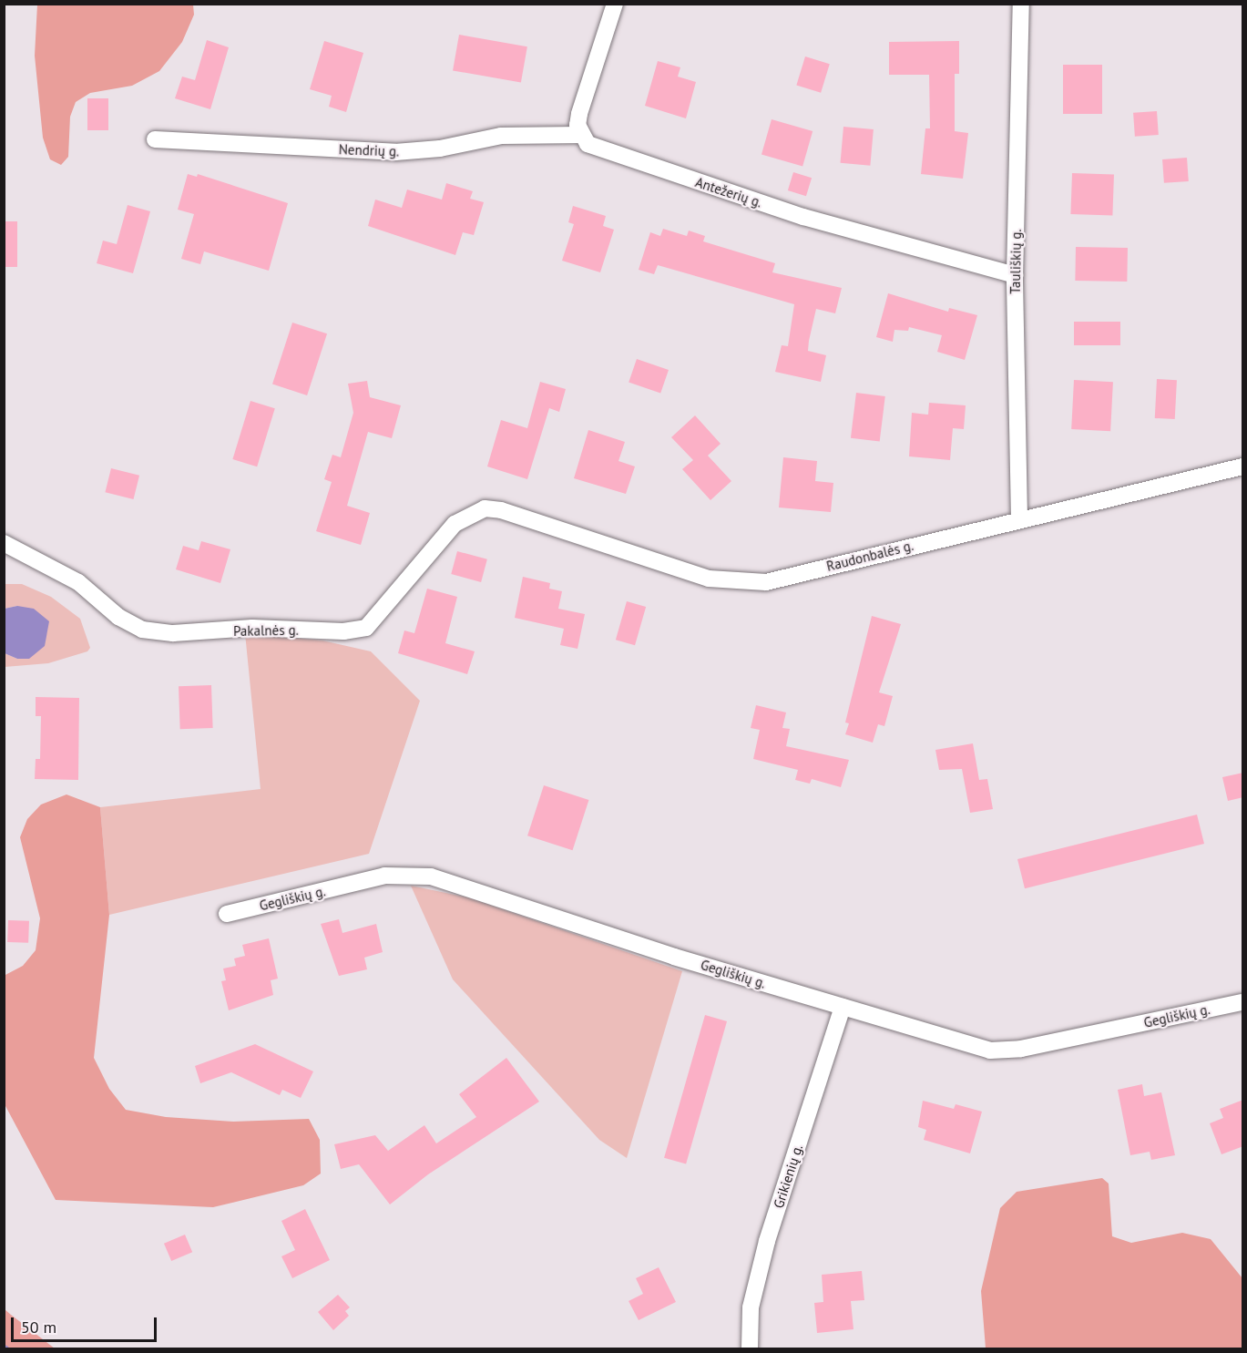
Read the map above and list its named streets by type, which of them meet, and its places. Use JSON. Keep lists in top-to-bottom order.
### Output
{
  "streets": {
    "street": [
      "Nendrių g.",
      "Antežerių g.",
      "Tauliškių g.",
      "Raudonbalės g.",
      "Pakalnės g.",
      "Gegliškių g.",
      "Grikienių g."
    ]
  },
  "crossings": [
    ["Nendrių g.", "Antežerių g."],
    ["Antežerių g.", "Tauliškių g."],
    ["Tauliškių g.", "Raudonbalės g."],
    ["Raudonbalės g.", "Pakalnės g."],
    ["Gegliškių g.", "Grikienių g."]
  ],
  "scale_bar": "50 m"
}
